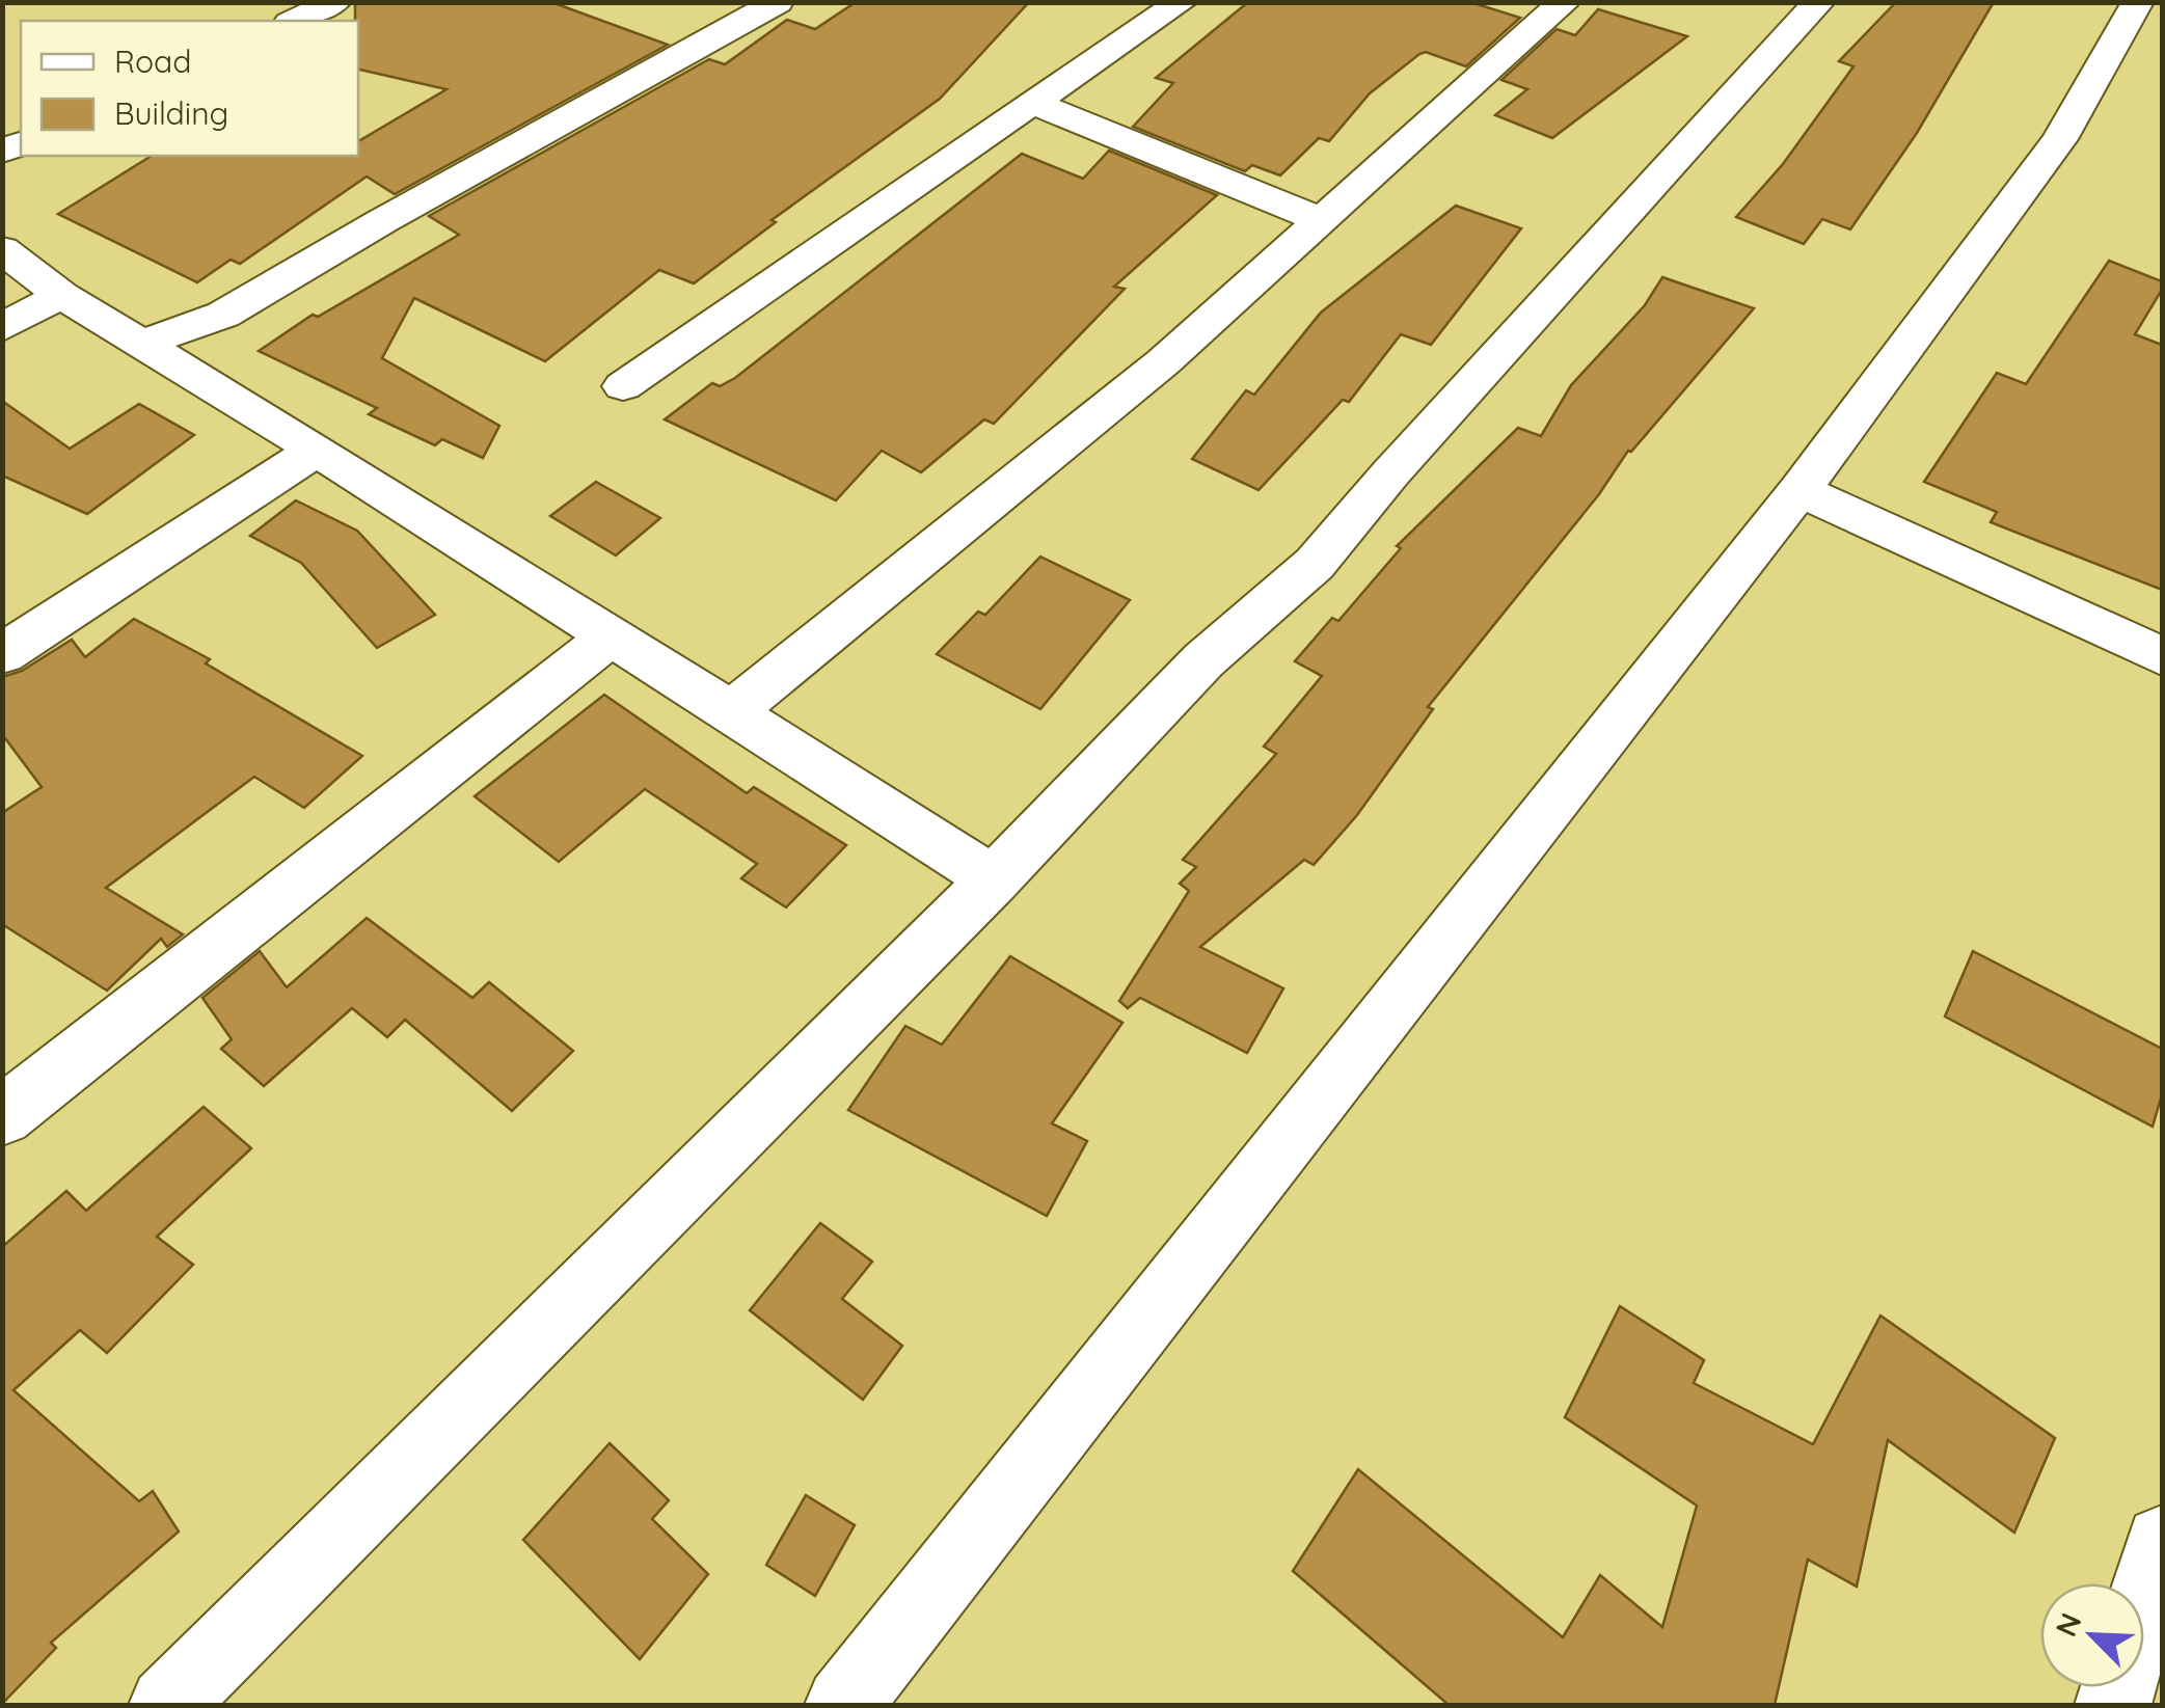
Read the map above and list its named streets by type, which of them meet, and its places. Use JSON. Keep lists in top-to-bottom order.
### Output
{
  "legend": ["Road", "Building"],
  "north": "top left"
}
